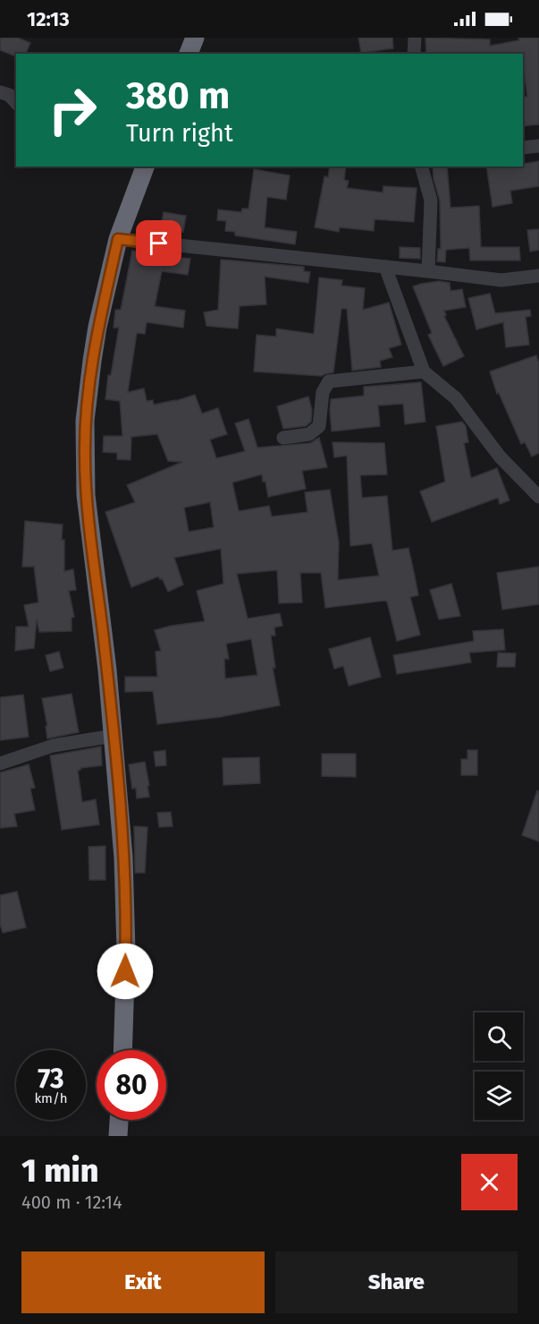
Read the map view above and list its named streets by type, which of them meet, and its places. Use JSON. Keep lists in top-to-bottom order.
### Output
{
  "page": {
    "status": "12:13",
    "turn": ["380 m", "Turn right"],
    "speed": "73 km/h",
    "limit": "80",
    "heading": ["1 min", "400 m · 12:14"],
    "buttons": ["Exit", "Share"]
  }
}
